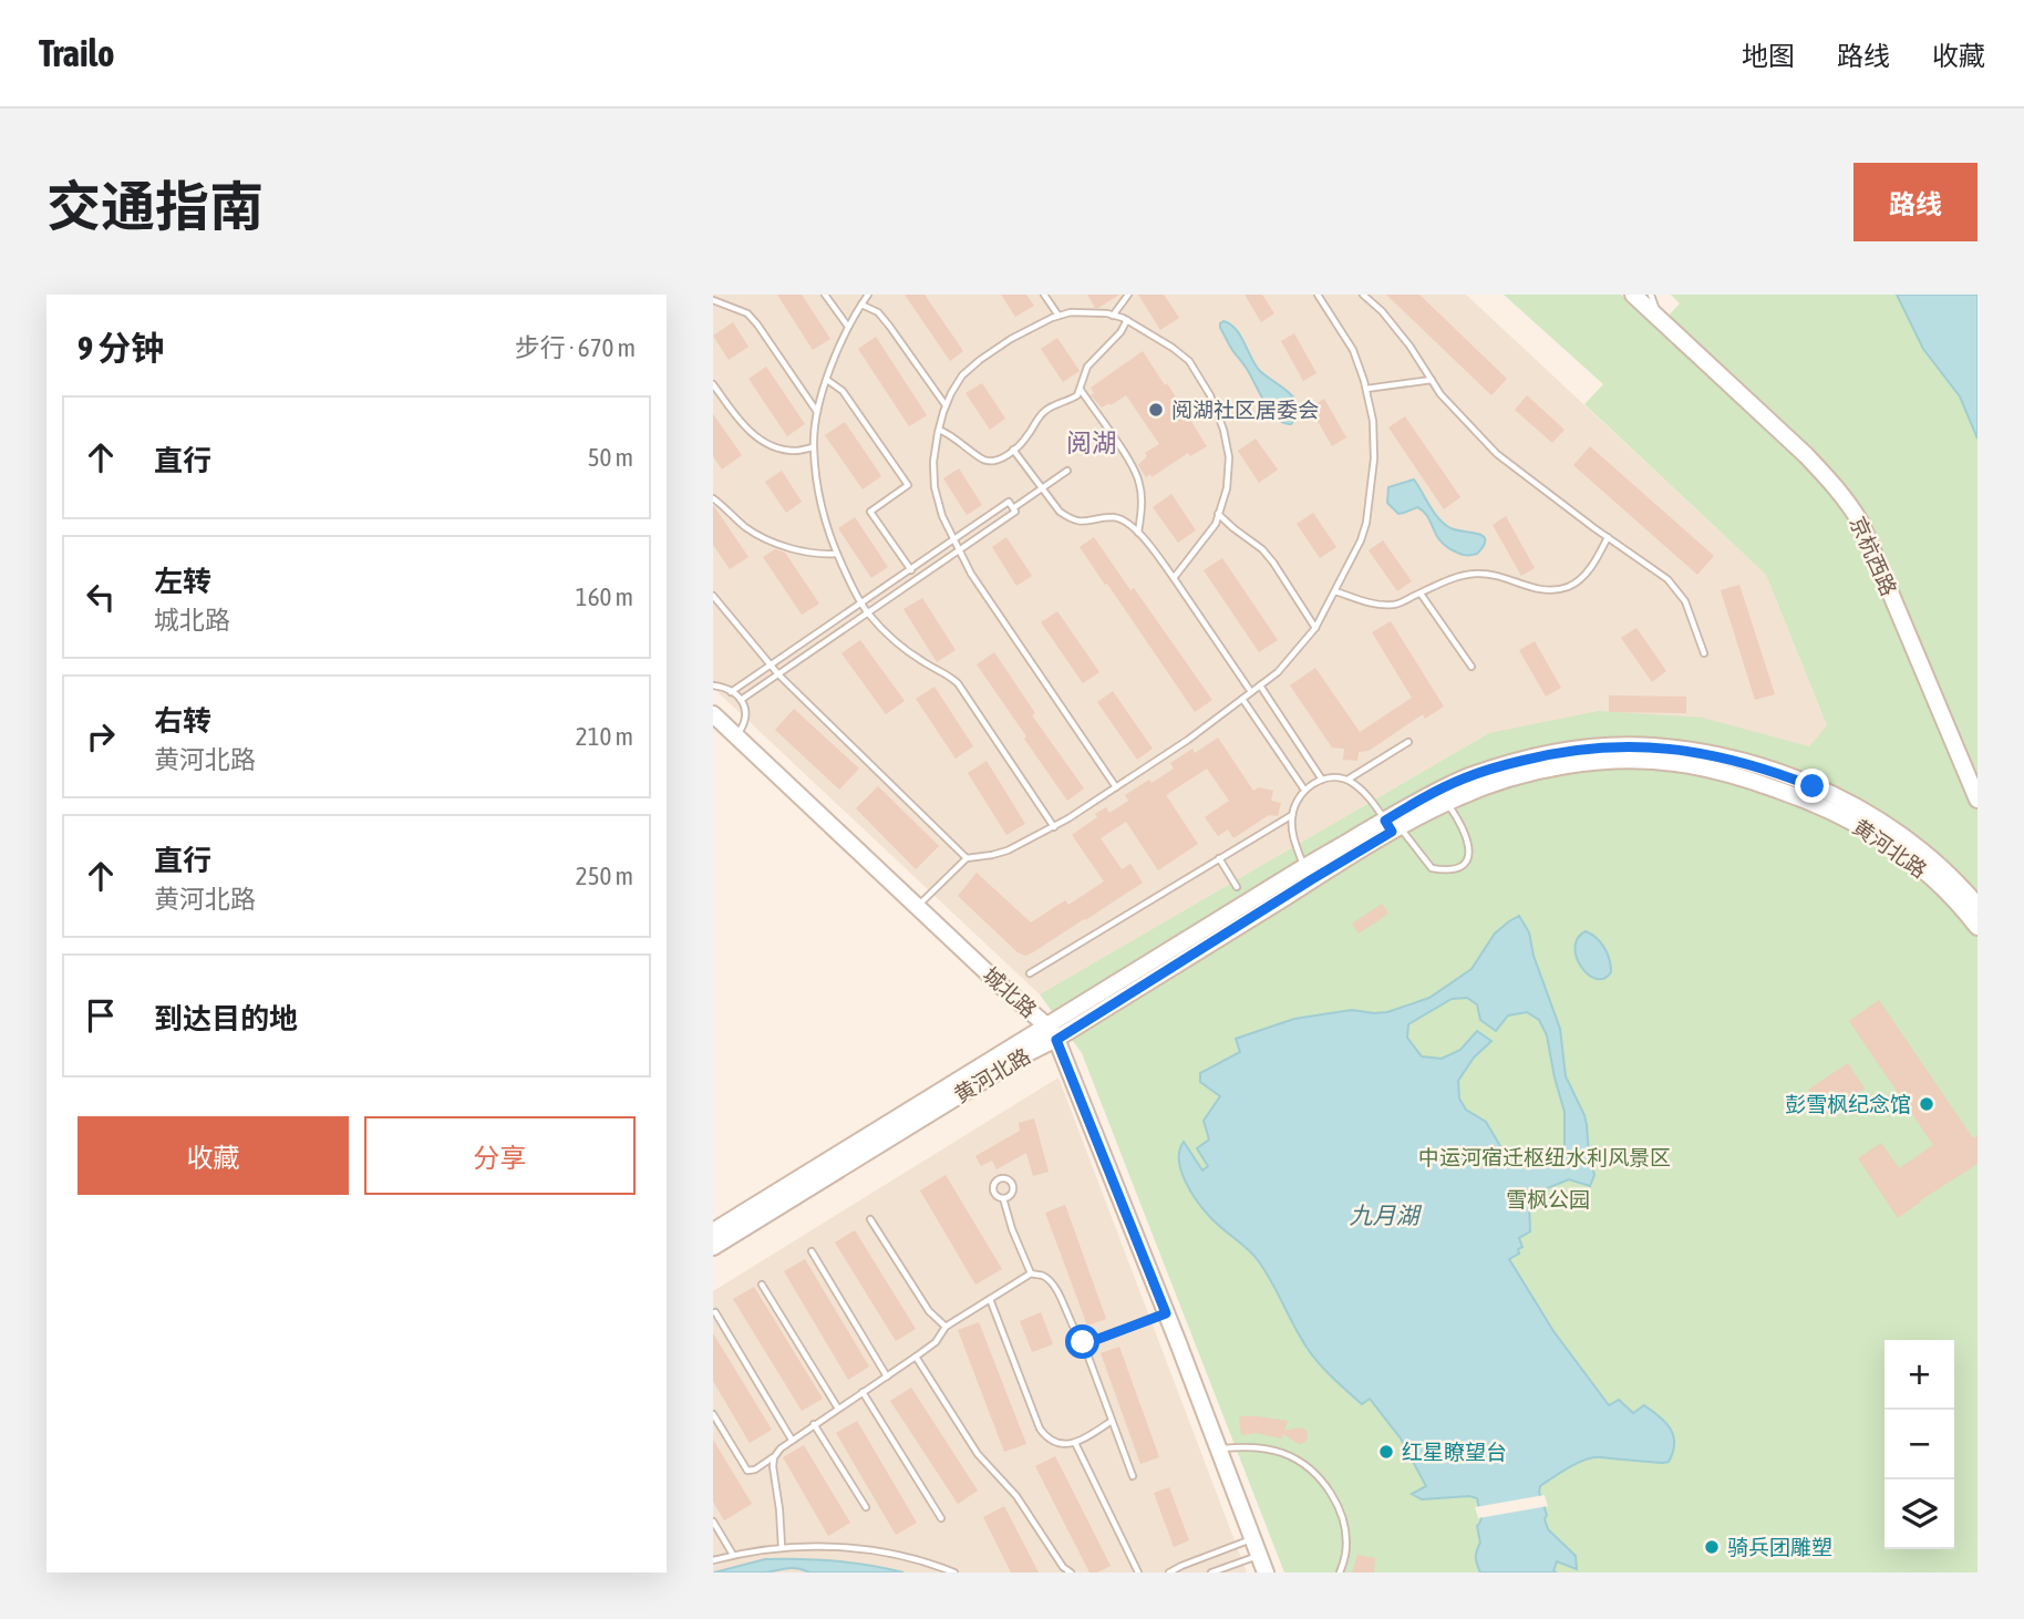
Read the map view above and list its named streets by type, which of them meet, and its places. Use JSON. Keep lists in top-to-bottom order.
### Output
{
  "streets": {
    "main road": ["京杭西路", "黄河北路", "城北路"]
  },
  "crossings": [
    ["黄河北路", "城北路"]
  ],
  "districts": ["阅湖"],
  "water": ["九月湖"],
  "parks": ["中运河宿迁枢纽水利风景区", "雪枫公园"],
  "places": [
    "阅湖社区居委会",
    "彭雪枫纪念馆",
    "红星瞭望台",
    "骑兵团雕塑"
  ],
  "page": {
    "header": "Trailo",
    "nav": ["地图", "路线", "收藏"],
    "title": "交通指南",
    "buttons": [
      "路线",
      ["收藏", "分享"]
    ],
    "heading": ["9 分钟", "步行 · 670 m"],
    "list": [
      ["直行", "50 m"],
      ["左转", "城北路", "160 m"],
      ["右转", "黄河北路", "210 m"],
      ["直行", "黄河北路", "250 m"],
      "到达目的地"
    ],
    "map_buttons": ["+", "−"]
  }
}
